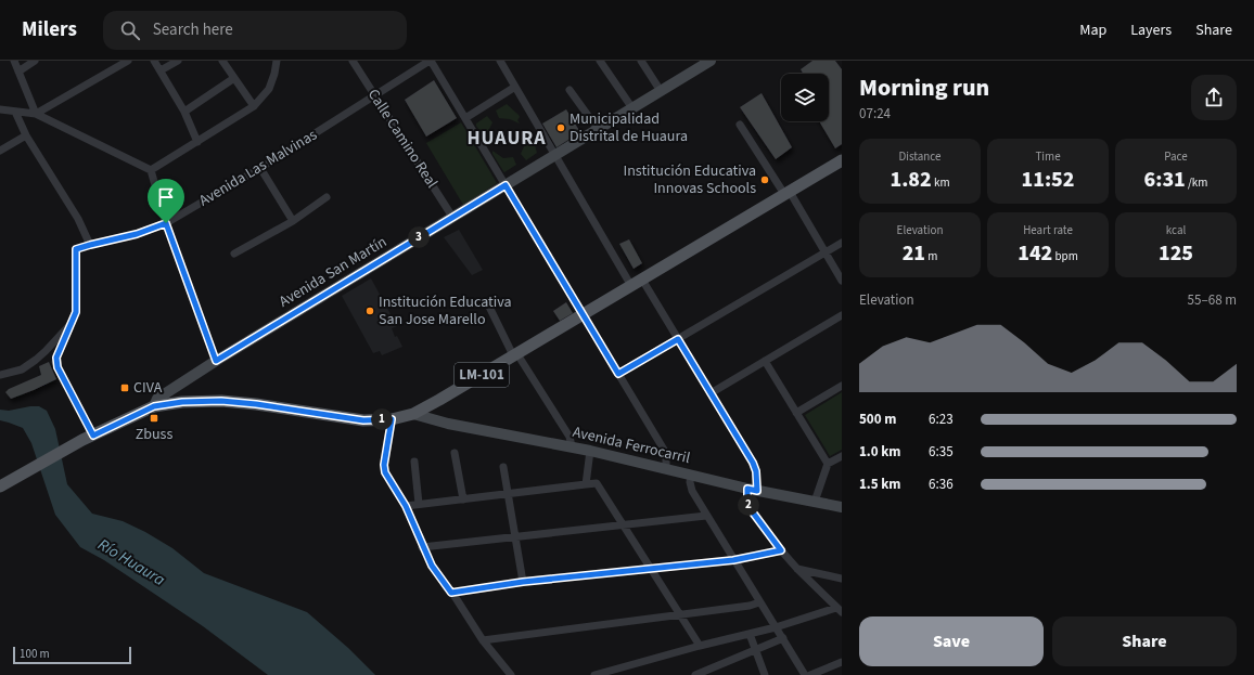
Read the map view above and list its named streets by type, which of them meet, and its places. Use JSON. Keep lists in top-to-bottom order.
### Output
{
  "streets": {
    "main road": ["Avenida San Martín", "LM-101", "Avenida Ferrocarril"],
    "street": ["Calle Camino Real", "Avenida Las Malvinas"]
  },
  "crossings": [
    ["Calle Camino Real", "Avenida Las Malvinas"],
    ["Calle Camino Real", "Avenida San Martín"],
    ["Avenida San Martín", "LM-101"],
    ["LM-101", "Avenida Ferrocarril"]
  ],
  "districts": ["HUAURA"],
  "water": ["Río Huaura"],
  "places": {
    "other": ["Municipalidad Distrital de Huaura", "Institución Educativa Innovas Schools", "Institución Educativa San Jose Marello"],
    "transit": ["CIVA", "Zbuss"]
  },
  "scale_bar": "100 m",
  "page": {
    "header": "Milers",
    "search": "Search here",
    "nav": ["Map", "Layers", "Share"],
    "heading": ["Morning run", "07:24"],
    "stats": [
      ["Distance", "1.82 km"],
      ["Time", "11:52"],
      ["Pace", "6:31 /km"],
      ["Elevation", "21 m"],
      ["Heart rate", "142 bpm"],
      ["kcal", "125"]
    ],
    "pins": ["3", "1", "2"],
    "chart": ["Elevation", "55–68 m"],
    "list": [
      {
        "name": "500 m",
        "note": "6:23"
      },
      {
        "name": "1.0 km",
        "note": "6:35"
      },
      {
        "name": "1.5 km",
        "note": "6:36"
      }
    ],
    "buttons": ["Save", "Share"],
    "scale": "100 m"
  }
}
